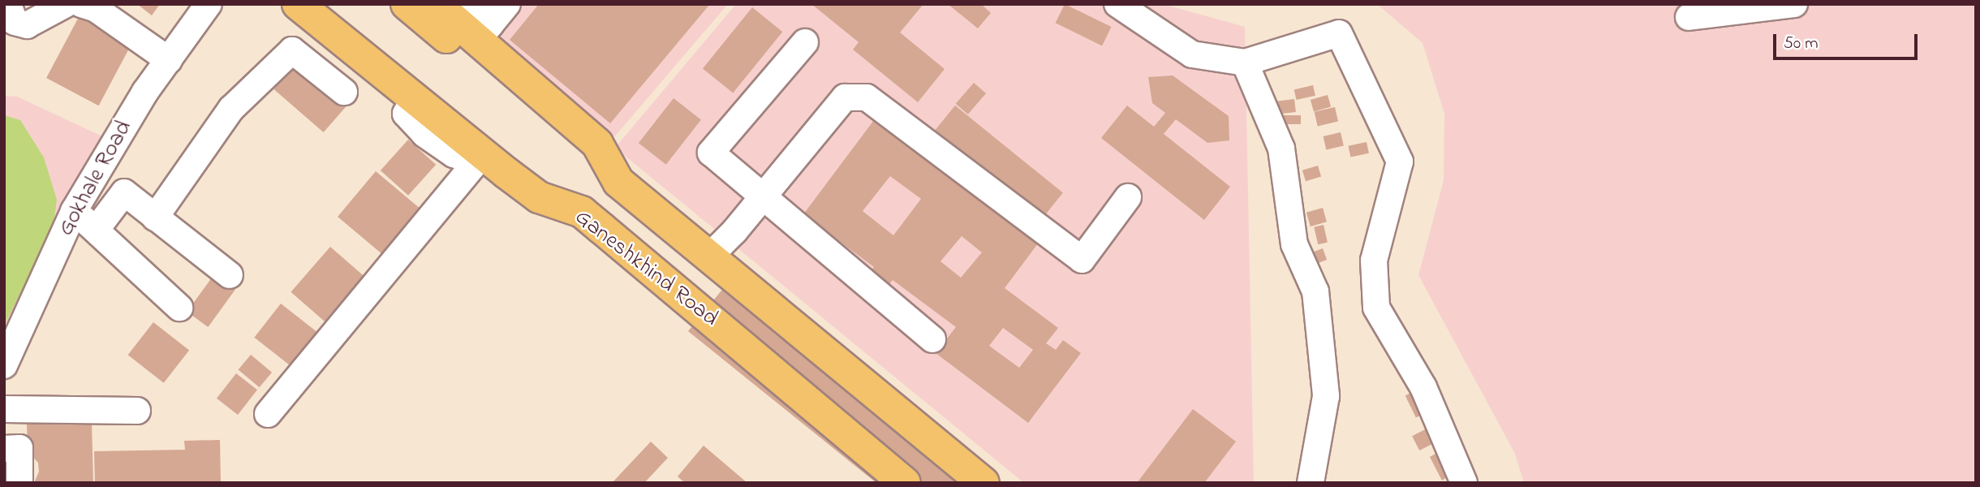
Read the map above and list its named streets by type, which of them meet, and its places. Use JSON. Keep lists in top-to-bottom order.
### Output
{
  "streets": {
    "main road": ["Ganeshkhind Road"],
    "street": ["Gokhale Road"]
  },
  "scale_bar": "50 m"
}
